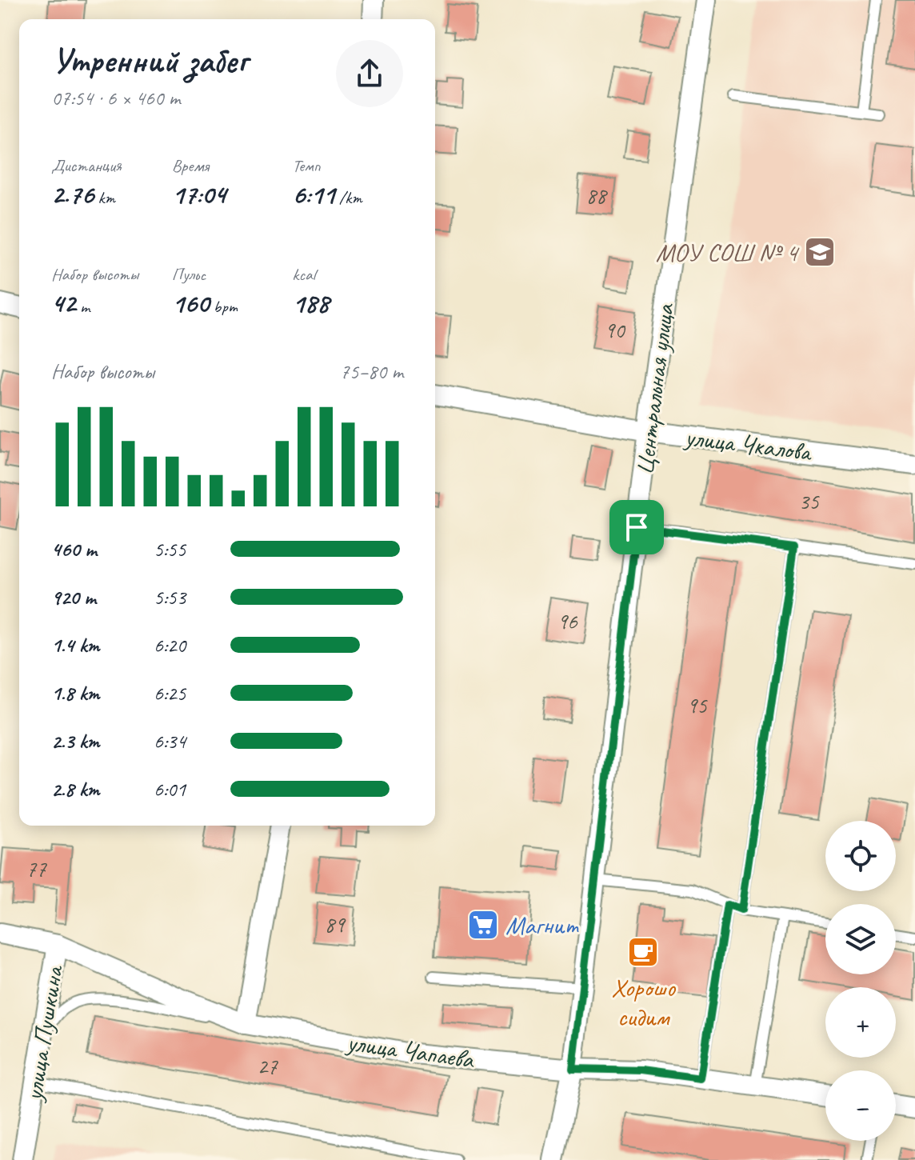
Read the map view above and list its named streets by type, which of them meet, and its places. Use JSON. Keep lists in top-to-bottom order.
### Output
{
  "streets": {
    "street": [
      "Центральная улица",
      "улица Чкалова",
      "улица Пушкина",
      "улица Чапаева"
    ]
  },
  "crossings": [
    ["Центральная улица", "улица Чкалова"],
    ["Центральная улица", "улица Чапаева"],
    ["улица Пушкина", "улица Чапаева"]
  ],
  "places": {
    "school or university": ["МОУ СОШ № 4"],
    "supermarket": ["Магнит"],
    "cafe": ["Хорошо сидим"]
  },
  "house_numbers": [
    "88",
    "90",
    "35",
    "96",
    "95",
    "77",
    "89",
    "27"
  ],
  "page": {
    "heading": ["Утренний забег", "07:54 · 6 × 460 m"],
    "stats": [
      ["Дистанция", "2.76 km"],
      ["Время", "17:04"],
      ["Темп", "6:11 /km"],
      ["Набор высоты", "42 m"],
      ["Пульс", "160 bpm"],
      ["kcal", "188"]
    ],
    "chart": ["Набор высоты", "75–80 m"],
    "list": [
      {
        "name": "460 m",
        "note": "5:55"
      },
      {
        "name": "920 m",
        "note": "5:53"
      },
      {
        "name": "1.4 km",
        "note": "6:20"
      },
      {
        "name": "1.8 km",
        "note": "6:25"
      },
      {
        "name": "2.3 km",
        "note": "6:34"
      },
      {
        "name": "2.8 km",
        "note": "6:01"
      }
    ],
    "map_buttons": ["+", "−"]
  }
}
